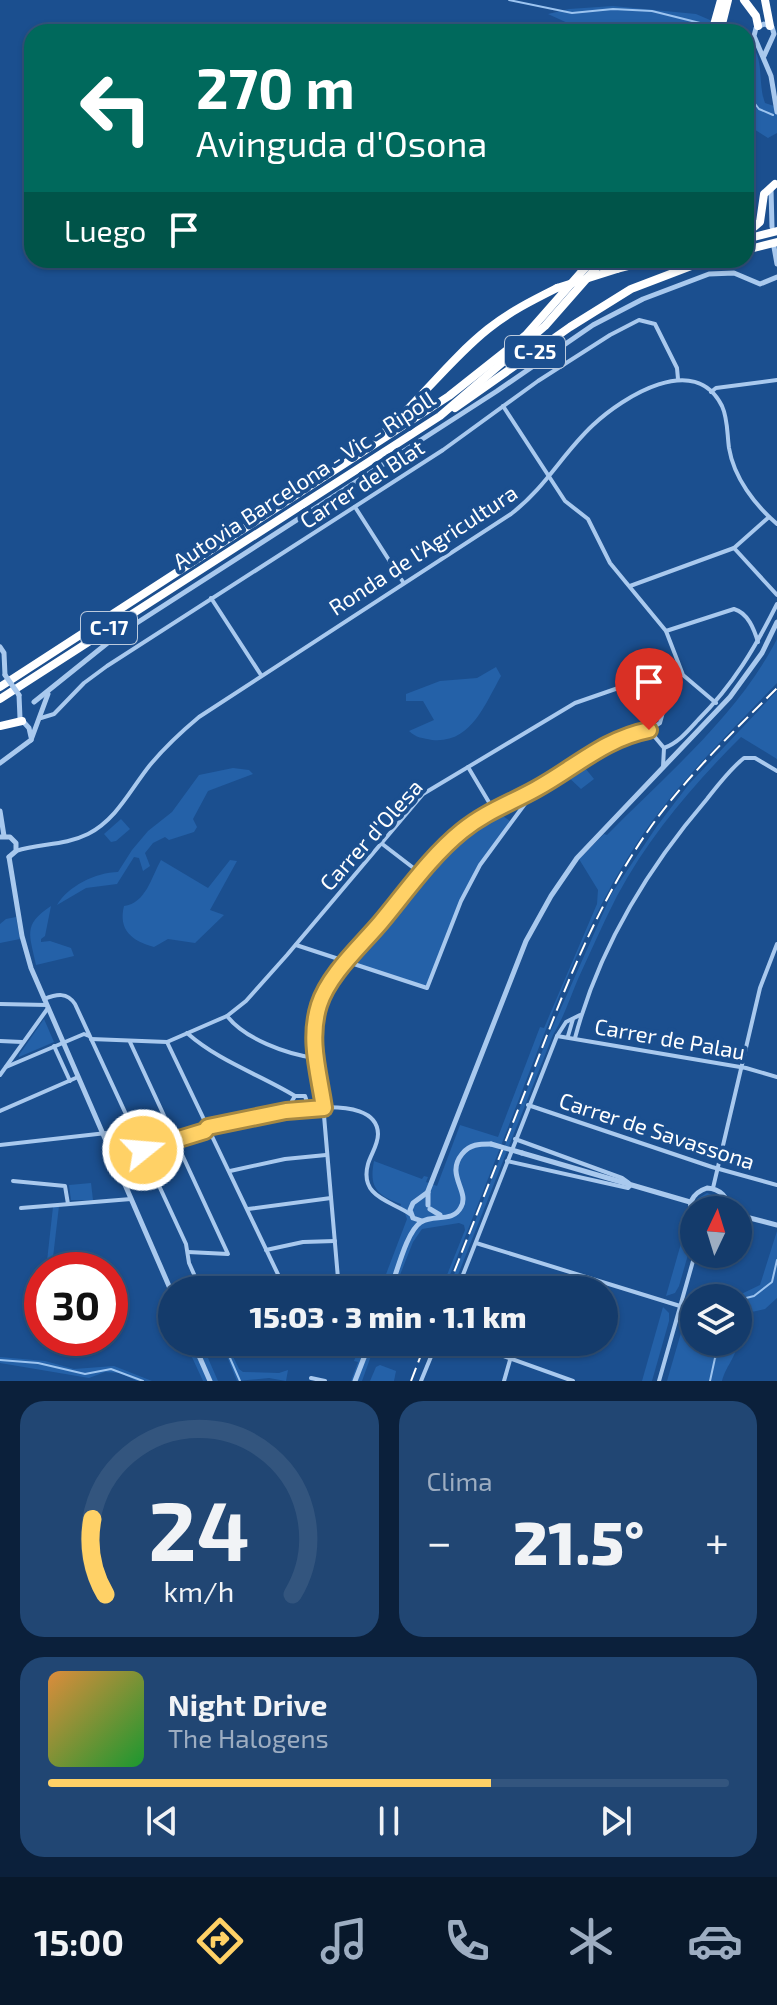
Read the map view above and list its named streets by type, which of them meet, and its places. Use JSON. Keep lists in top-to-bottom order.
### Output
{
  "streets": {
    "highway": ["C-25", "Autovia Barcelona - Vic - Ripoll", "C-17"],
    "street": [
      "Carrer del Blat",
      "Ronda de l'Agricultura",
      "Carrer d'Olesa",
      "Carrer de Palau",
      "Carrer de Savassona"
    ]
  },
  "crossings": [
    ["C-25", "Autovia Barcelona - Vic - Ripoll"],
    ["Carrer del Blat", "Ronda de l'Agricultura"]
  ],
  "north": "top",
  "page": {
    "turn": ["270 m", "Avinguda d'Osona"],
    "then": "Luego",
    "limit": "30",
    "trip": "15:03 · 3 min · 1.1 km",
    "tile": "Clima",
    "heat": ["−", "21.5°", "+"],
    "song": ["Night Drive", "The Halogens"],
    "tabs": "15:00",
    "gauge": ["24", "km/h"]
  }
}
